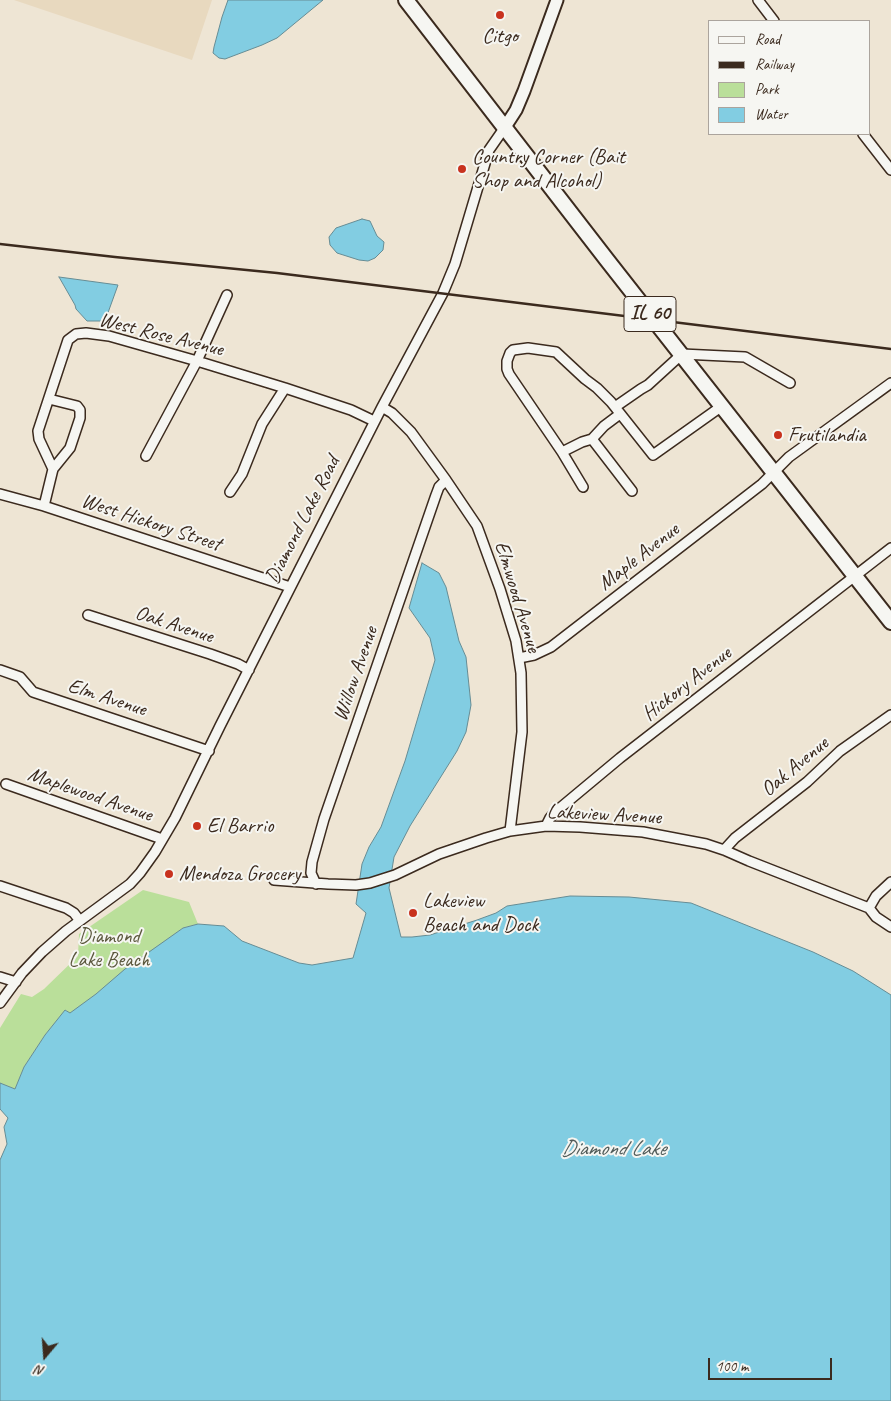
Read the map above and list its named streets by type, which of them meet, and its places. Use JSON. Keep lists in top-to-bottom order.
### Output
{
  "streets": {
    "main road": ["IL 60"],
    "street": [
      "West Rose Avenue",
      "Diamond Lake Road",
      "West Hickory Street",
      "Maple Avenue",
      "Elmwood Avenue",
      "Oak Avenue",
      "Willow Avenue",
      "Hickory Avenue",
      "Elm Avenue",
      "Maplewood Avenue",
      "Lakeview Avenue"
    ]
  },
  "crossings": [
    ["IL 60", "Diamond Lake Road"],
    ["IL 60", "Maple Avenue"],
    ["IL 60", "Hickory Avenue"],
    ["West Rose Avenue", "Diamond Lake Road"],
    ["Diamond Lake Road", "West Hickory Street"],
    ["Diamond Lake Road", "Elmwood Avenue"],
    ["Diamond Lake Road", "Oak Avenue"],
    ["Diamond Lake Road", "Elm Avenue"],
    ["Diamond Lake Road", "Maplewood Avenue"],
    ["Maple Avenue", "Elmwood Avenue"],
    ["Elmwood Avenue", "Willow Avenue"],
    ["Elmwood Avenue", "Lakeview Avenue"],
    ["Oak Avenue", "Lakeview Avenue"],
    ["Willow Avenue", "Lakeview Avenue"],
    ["Hickory Avenue", "Lakeview Avenue"]
  ],
  "water": ["Diamond Lake"],
  "parks": ["Diamond Lake Beach"],
  "places": [
    "Citgo",
    "Country Corner (Bait Shop and Alcohol)",
    "Frutilandia",
    "El Barrio",
    "Mendoza Grocery",
    "Lakeview Beach and Dock"
  ],
  "legend": [
    "Road",
    "Railway",
    "Park",
    "Water"
  ],
  "scale_bar": "100 m",
  "north": "bottom"
}
